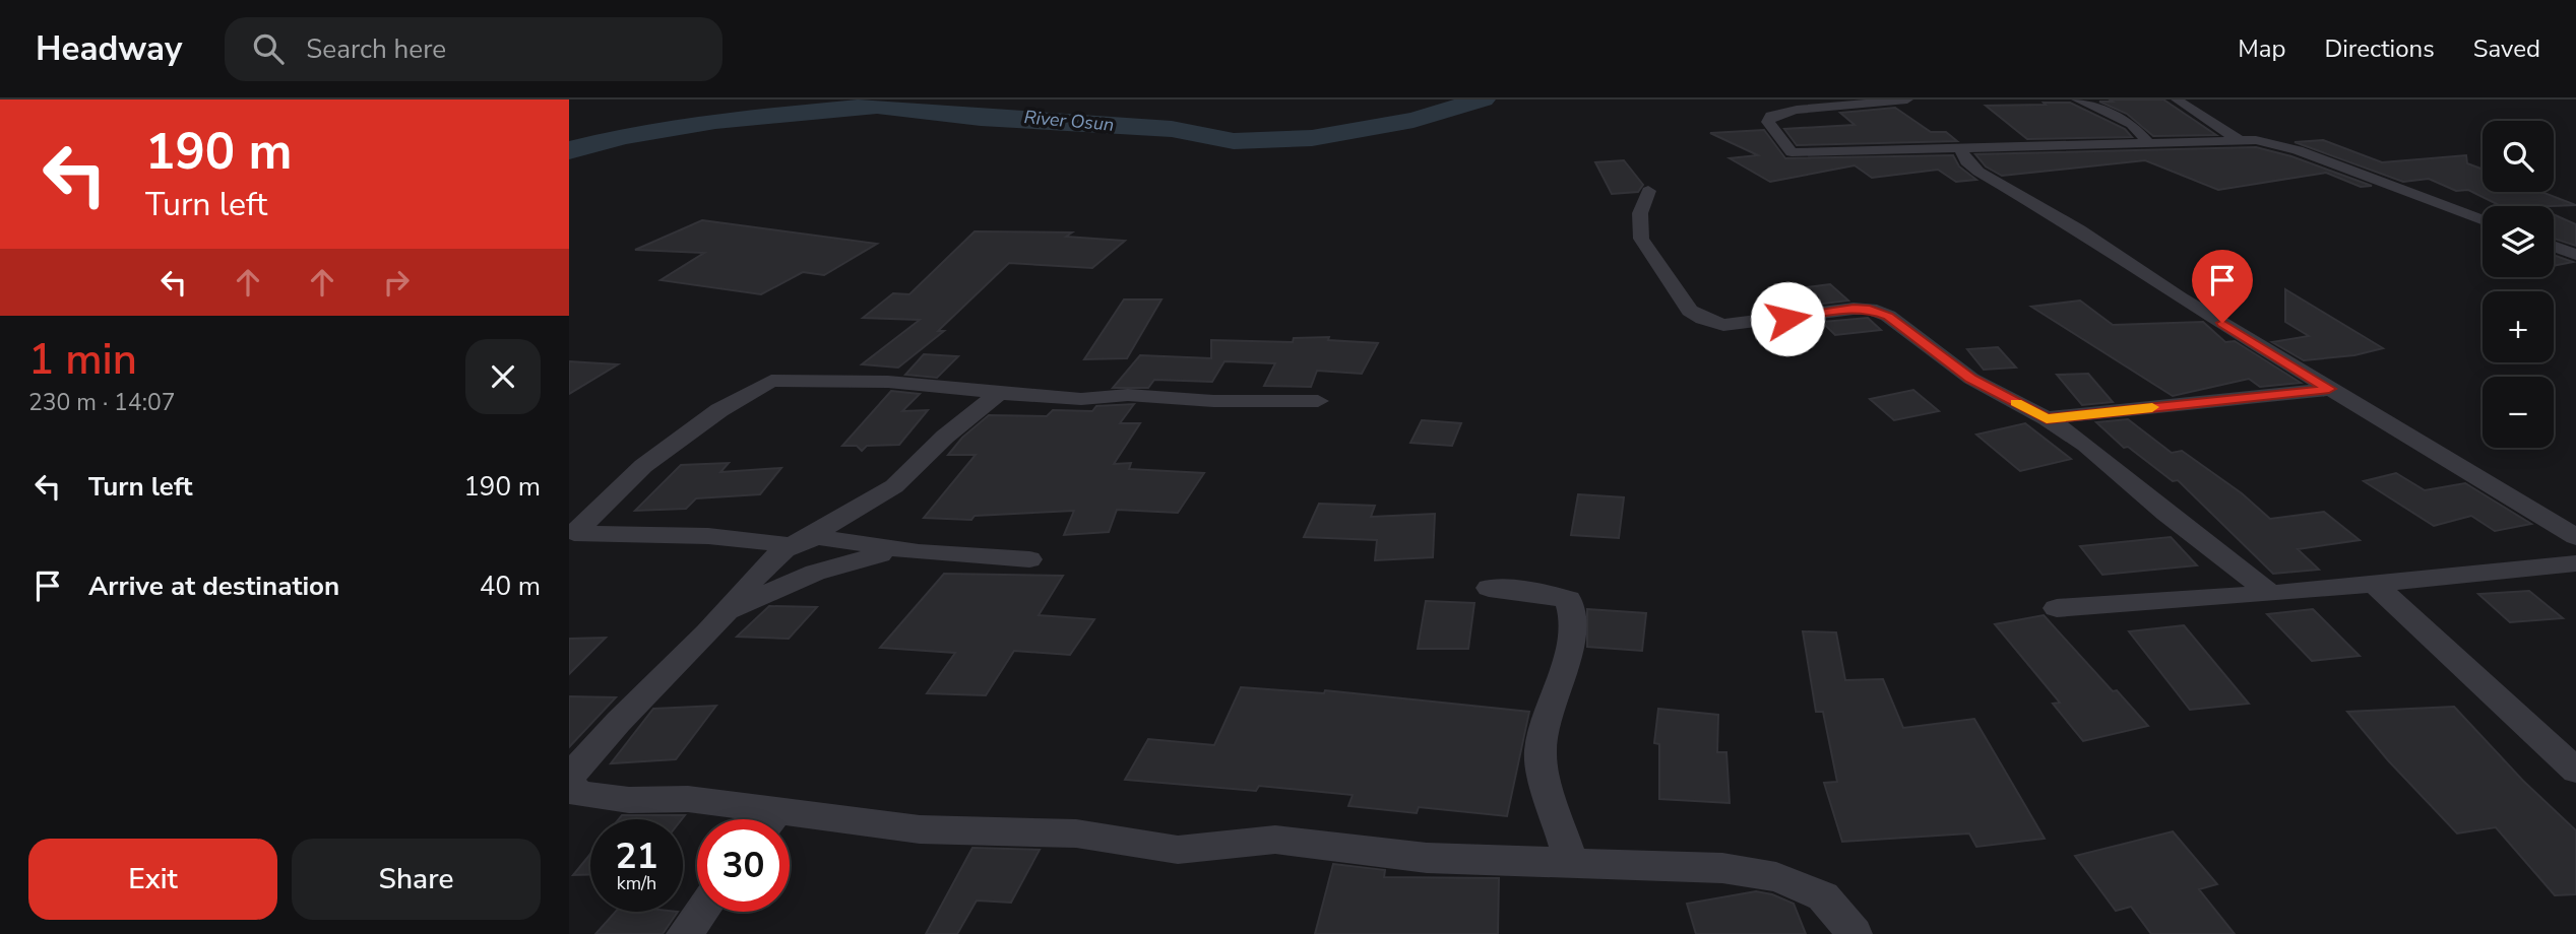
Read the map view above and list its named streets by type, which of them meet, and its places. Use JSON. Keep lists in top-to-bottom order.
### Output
{
  "water": ["River Osun"],
  "page": {
    "header": "Headway",
    "search": "Search here",
    "nav": ["Map", "Directions", "Saved"],
    "turn": ["190 m", "Turn left"],
    "map_buttons": ["+", "−"],
    "heading": ["1 min", "230 m · 14:07"],
    "list": [
      {
        "name": "Turn left",
        "value": "190 m"
      },
      {
        "name": "Arrive at destination",
        "value": "40 m"
      }
    ],
    "speed": "21 km/h",
    "limit": "30",
    "buttons": ["Exit", "Share"]
  }
}
